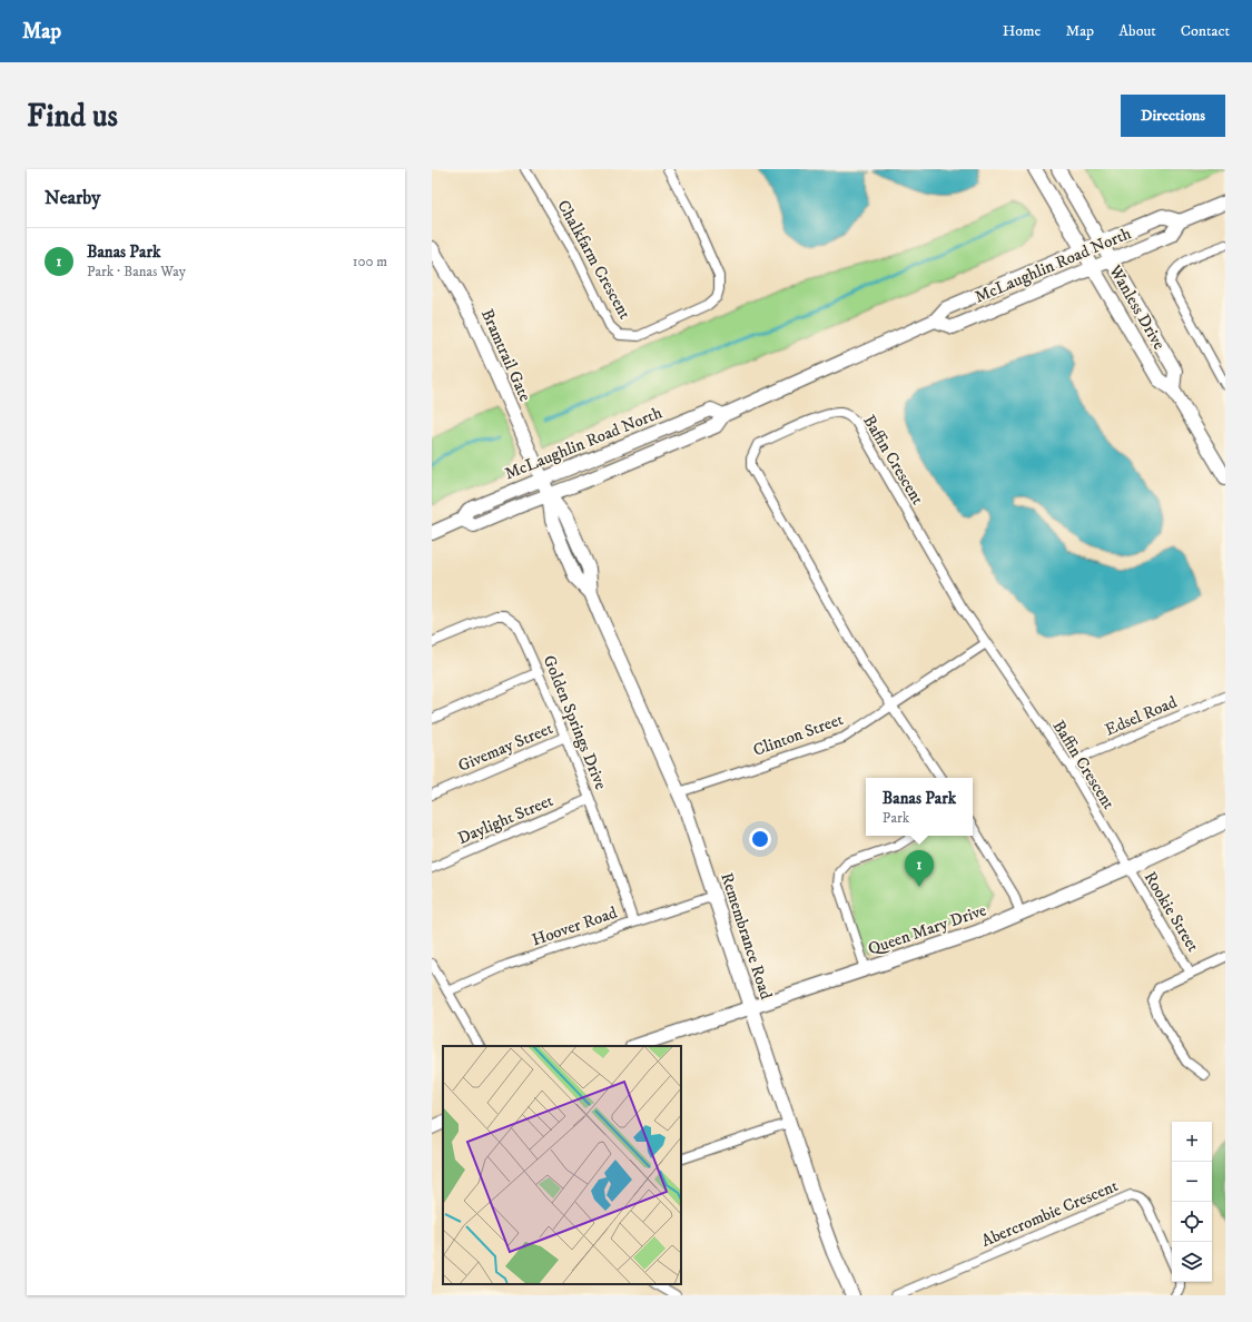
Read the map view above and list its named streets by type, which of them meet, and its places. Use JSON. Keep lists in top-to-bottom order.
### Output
{
  "streets": {
    "main road": [
      "McLaughlin Road North",
      "Wanless Drive",
      "Bramtrail Gate",
      "Queen Mary Drive",
      "Remembrance Road"
    ],
    "street": [
      "Chalkfarm Crescent",
      "Baffin Crescent",
      "Edsel Road",
      "Golden Springs Drive",
      "Clinton Street",
      "Givemay Street",
      "Daylight Street",
      "Rookie Street",
      "Hoover Road",
      "Abercrombie Crescent"
    ]
  },
  "crossings": [
    ["McLaughlin Road North", "Wanless Drive"],
    ["McLaughlin Road North", "Bramtrail Gate"],
    ["McLaughlin Road North", "Remembrance Road"],
    ["Bramtrail Gate", "Remembrance Road"],
    ["Baffin Crescent", "Edsel Road"],
    ["Baffin Crescent", "Clinton Street"],
    ["Baffin Crescent", "Rookie Street"],
    ["Baffin Crescent", "Queen Mary Drive"],
    ["Golden Springs Drive", "Givemay Street"],
    ["Golden Springs Drive", "Daylight Street"],
    ["Golden Springs Drive", "Hoover Road"],
    ["Clinton Street", "Remembrance Road"],
    ["Rookie Street", "Queen Mary Drive"],
    ["Hoover Road", "Remembrance Road"],
    ["Queen Mary Drive", "Remembrance Road"]
  ],
  "page": {
    "header": "Map",
    "nav": [
      "Home",
      "Map",
      "About",
      "Contact"
    ],
    "buttons": "Directions",
    "title": "Find us",
    "heading": "Nearby",
    "list": [
      {
        "mark": "1",
        "name": "Banas Park",
        "note": "Park · Banas Way",
        "value": "100 m"
      }
    ],
    "popup": ["Banas Park", "Park"],
    "pins": "1",
    "map_buttons": ["+", "−"]
  }
}
